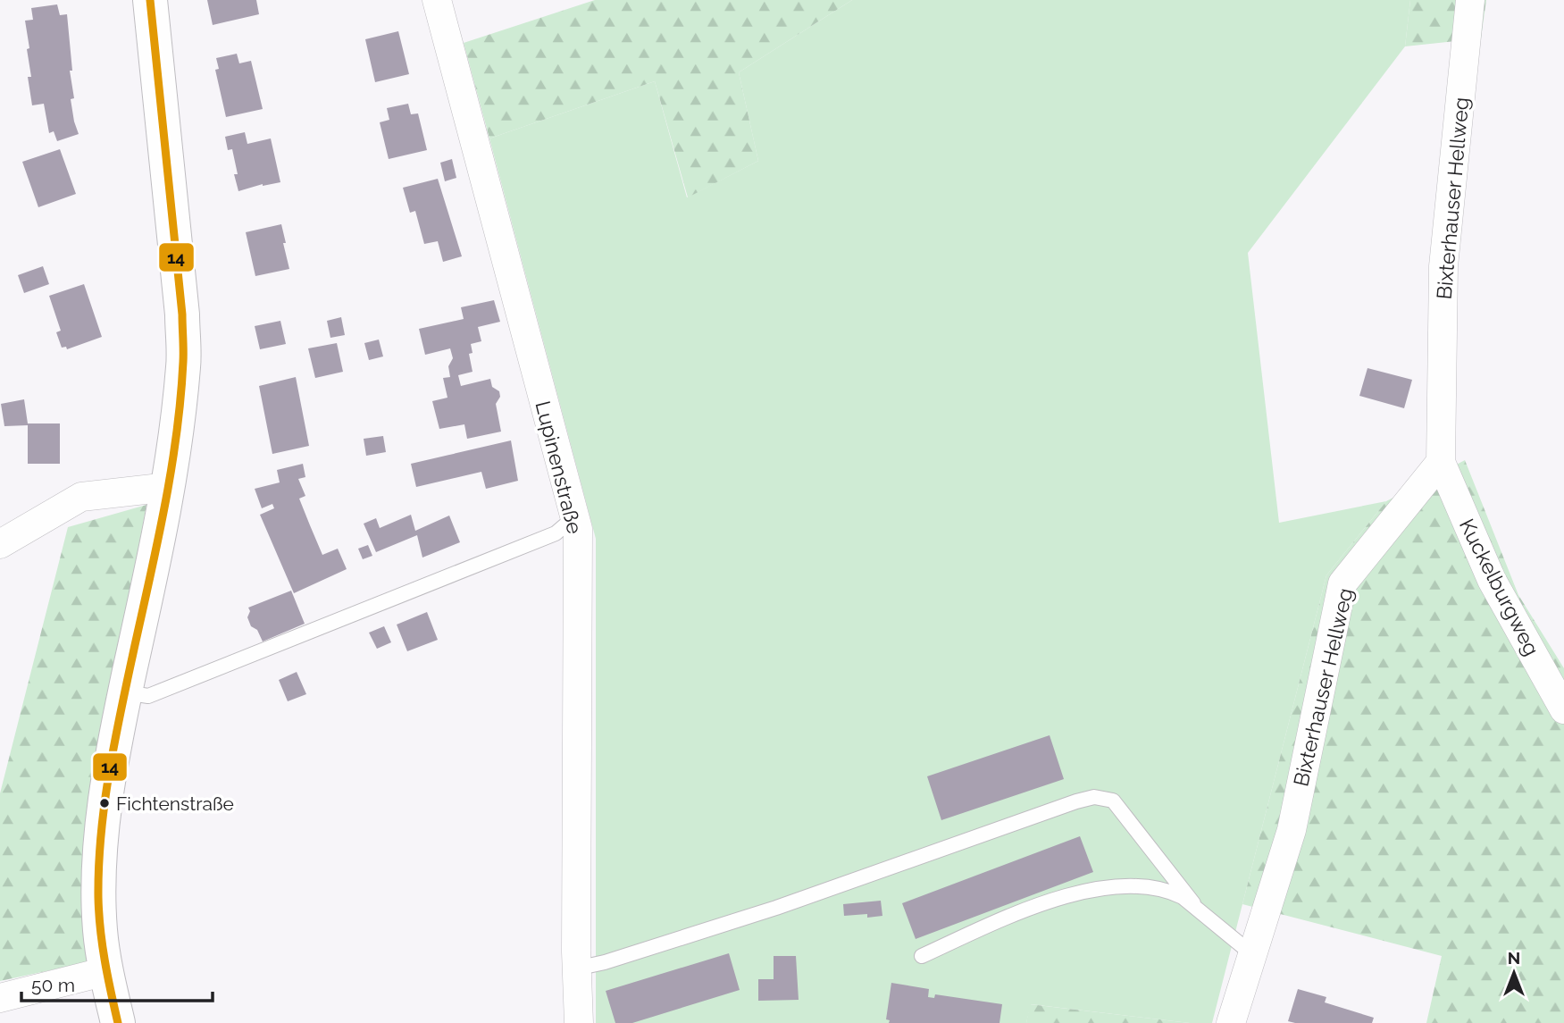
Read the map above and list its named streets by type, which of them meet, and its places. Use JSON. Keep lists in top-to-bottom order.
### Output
{
  "streets": {
    "street": ["Bixterhauser Hellweg", "Lupinenstraße", "Kuckelburgweg"]
  },
  "crossings": [
    ["Bixterhauser Hellweg", "Kuckelburgweg"]
  ],
  "places": ["Fichtenstraße"],
  "lines": ["transit line 14"],
  "scale_bar": "50 m",
  "north": "top"
}
